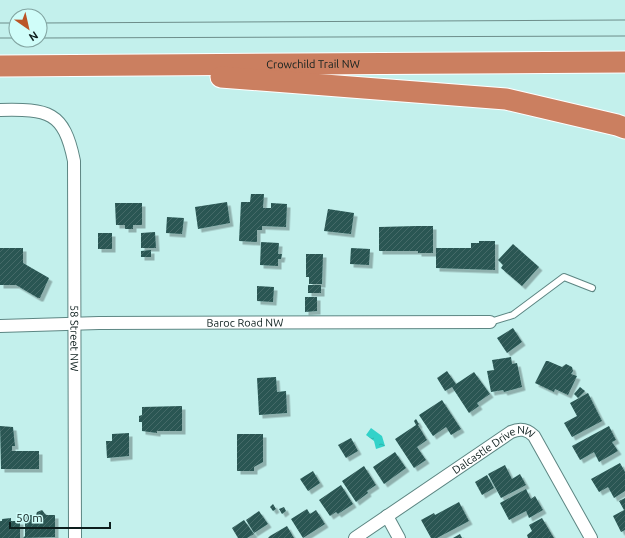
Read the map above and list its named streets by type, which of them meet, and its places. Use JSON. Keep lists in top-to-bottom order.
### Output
{
  "streets": {
    "highway": ["Crowchild Trail NW"],
    "street": ["Baroc Road NW", "58 Street NW", "Dalcastle Drive NW"]
  },
  "crossings": [
    ["Baroc Road NW", "58 Street NW"]
  ],
  "scale_bar": "50 m",
  "north": "bottom right"
}
